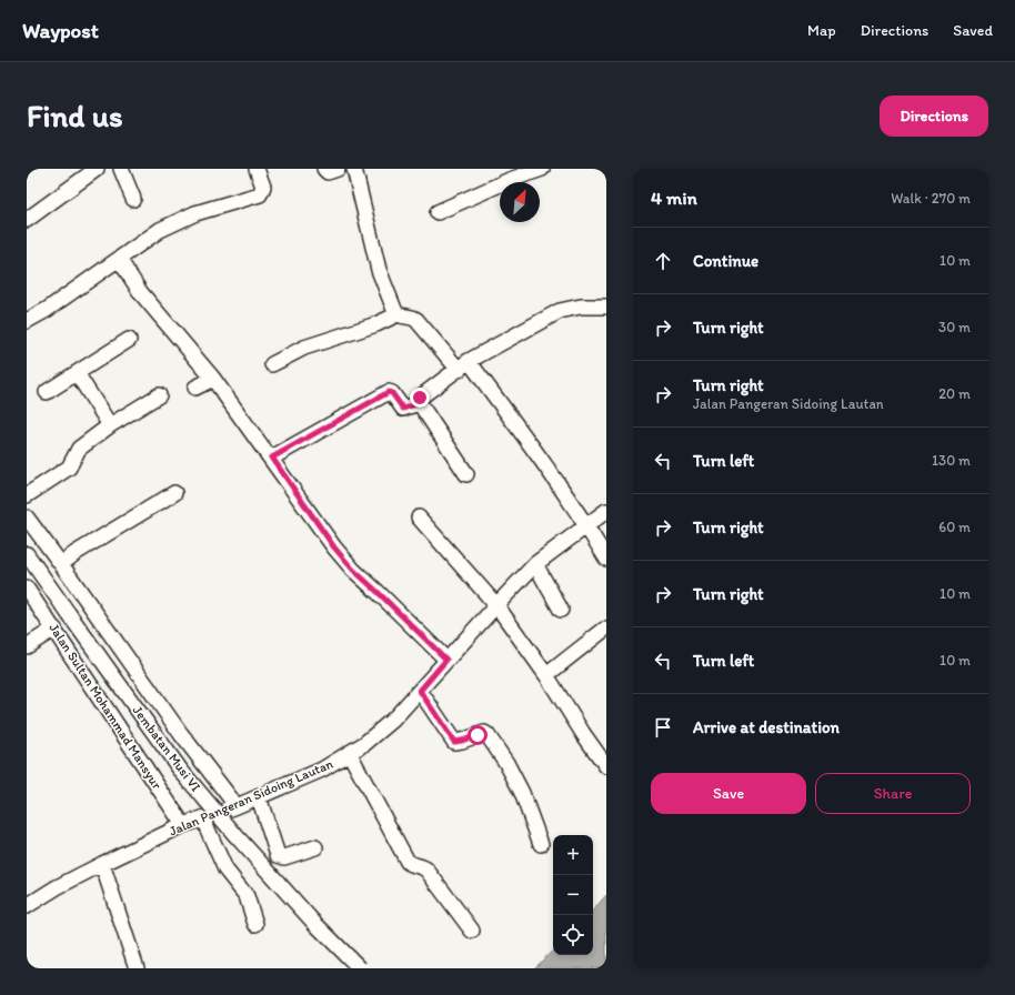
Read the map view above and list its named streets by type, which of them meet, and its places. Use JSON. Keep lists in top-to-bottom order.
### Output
{
  "streets": {
    "street": ["Jalan Sultan Mohammad Mansyur", "Jembatan Musi VI", "Jalan Pangeran Sidoing Lautan"]
  },
  "crossings": [
    ["Jalan Sultan Mohammad Mansyur", "Jalan Pangeran Sidoing Lautan"]
  ],
  "north": "top right",
  "page": {
    "header": "Waypost",
    "nav": ["Map", "Directions", "Saved"],
    "buttons": [
      "Directions",
      ["Save", "Share"]
    ],
    "title": "Find us",
    "heading": ["4 min", "Walk · 270 m"],
    "list": [
      ["Continue", "10 m"],
      ["Turn right", "30 m"],
      ["Turn right", "Jalan Pangeran Sidoing Lautan", "20 m"],
      ["Turn left", "130 m"],
      ["Turn right", "60 m"],
      ["Turn right", "10 m"],
      ["Turn left", "10 m"],
      "Arrive at destination"
    ],
    "map_buttons": ["+", "−"]
  }
}
